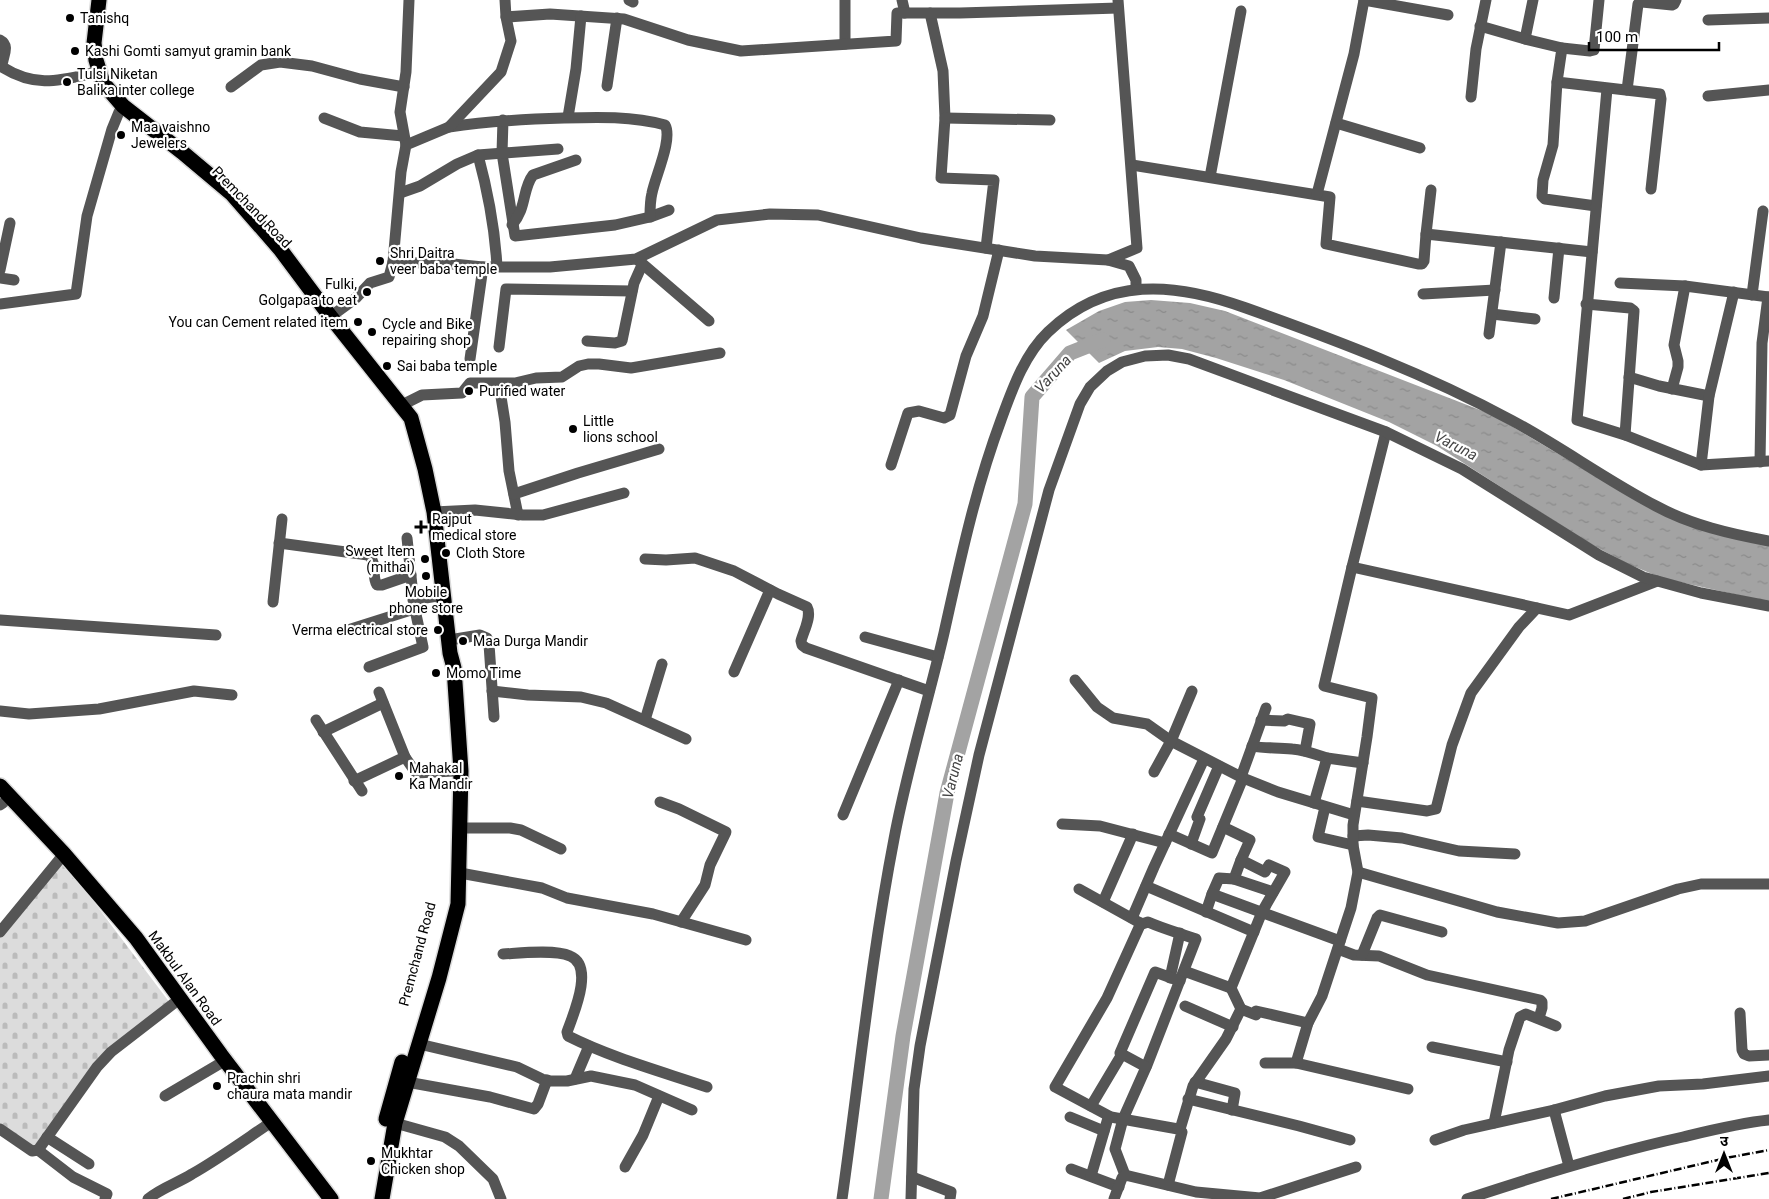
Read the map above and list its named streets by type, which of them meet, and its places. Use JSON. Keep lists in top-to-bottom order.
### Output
{
  "streets": {
    "highway": ["Premchand Road", "Makbul Alan Road"]
  },
  "water": ["Varuna"],
  "places": {
    "other": [
      "Tanishq",
      "Kashi Gomti samyut gramin bank",
      "Tulsi Niketan Balika inter college",
      "Maa vaishno Jewelers",
      "Shri Daitra veer baba temple",
      "Fulki, Golgapaa to eat",
      "You can Cement related item",
      "Cycle and Bike repairing shop",
      "Sai baba temple",
      "Purified water",
      "Little lions school",
      "Cloth Store",
      "Sweet Item (mithai)",
      "Mobile phone store",
      "Verma electrical store",
      "Maa Durga Mandir",
      "Momo Time",
      "Mahakal Ka Mandir",
      "Prachin shri chaura mata mandir",
      "Mukhtar Chicken shop"
    ],
    "health": ["Rajput medical store"]
  },
  "scale_bar": "100 m",
  "north": "top"
}
